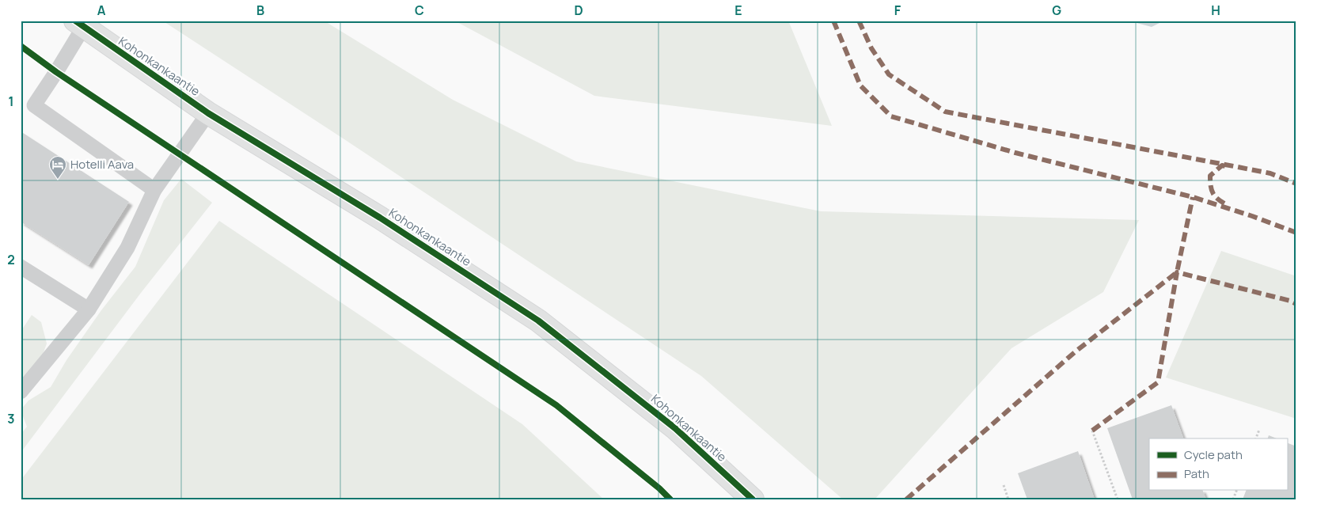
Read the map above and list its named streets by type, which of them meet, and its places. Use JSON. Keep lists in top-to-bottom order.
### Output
{
  "streets": {
    "street": ["Kohonkankaantie"]
  },
  "places": {
    "hotel": ["Hotelli Aava"]
  },
  "legend": ["Cycle path", "Path"],
  "grid": {
    "columns": [
      "A",
      "B",
      "C",
      "D",
      "E",
      "F",
      "G",
      "H"
    ],
    "rows": ["1", "2", "3"]
  }
}
